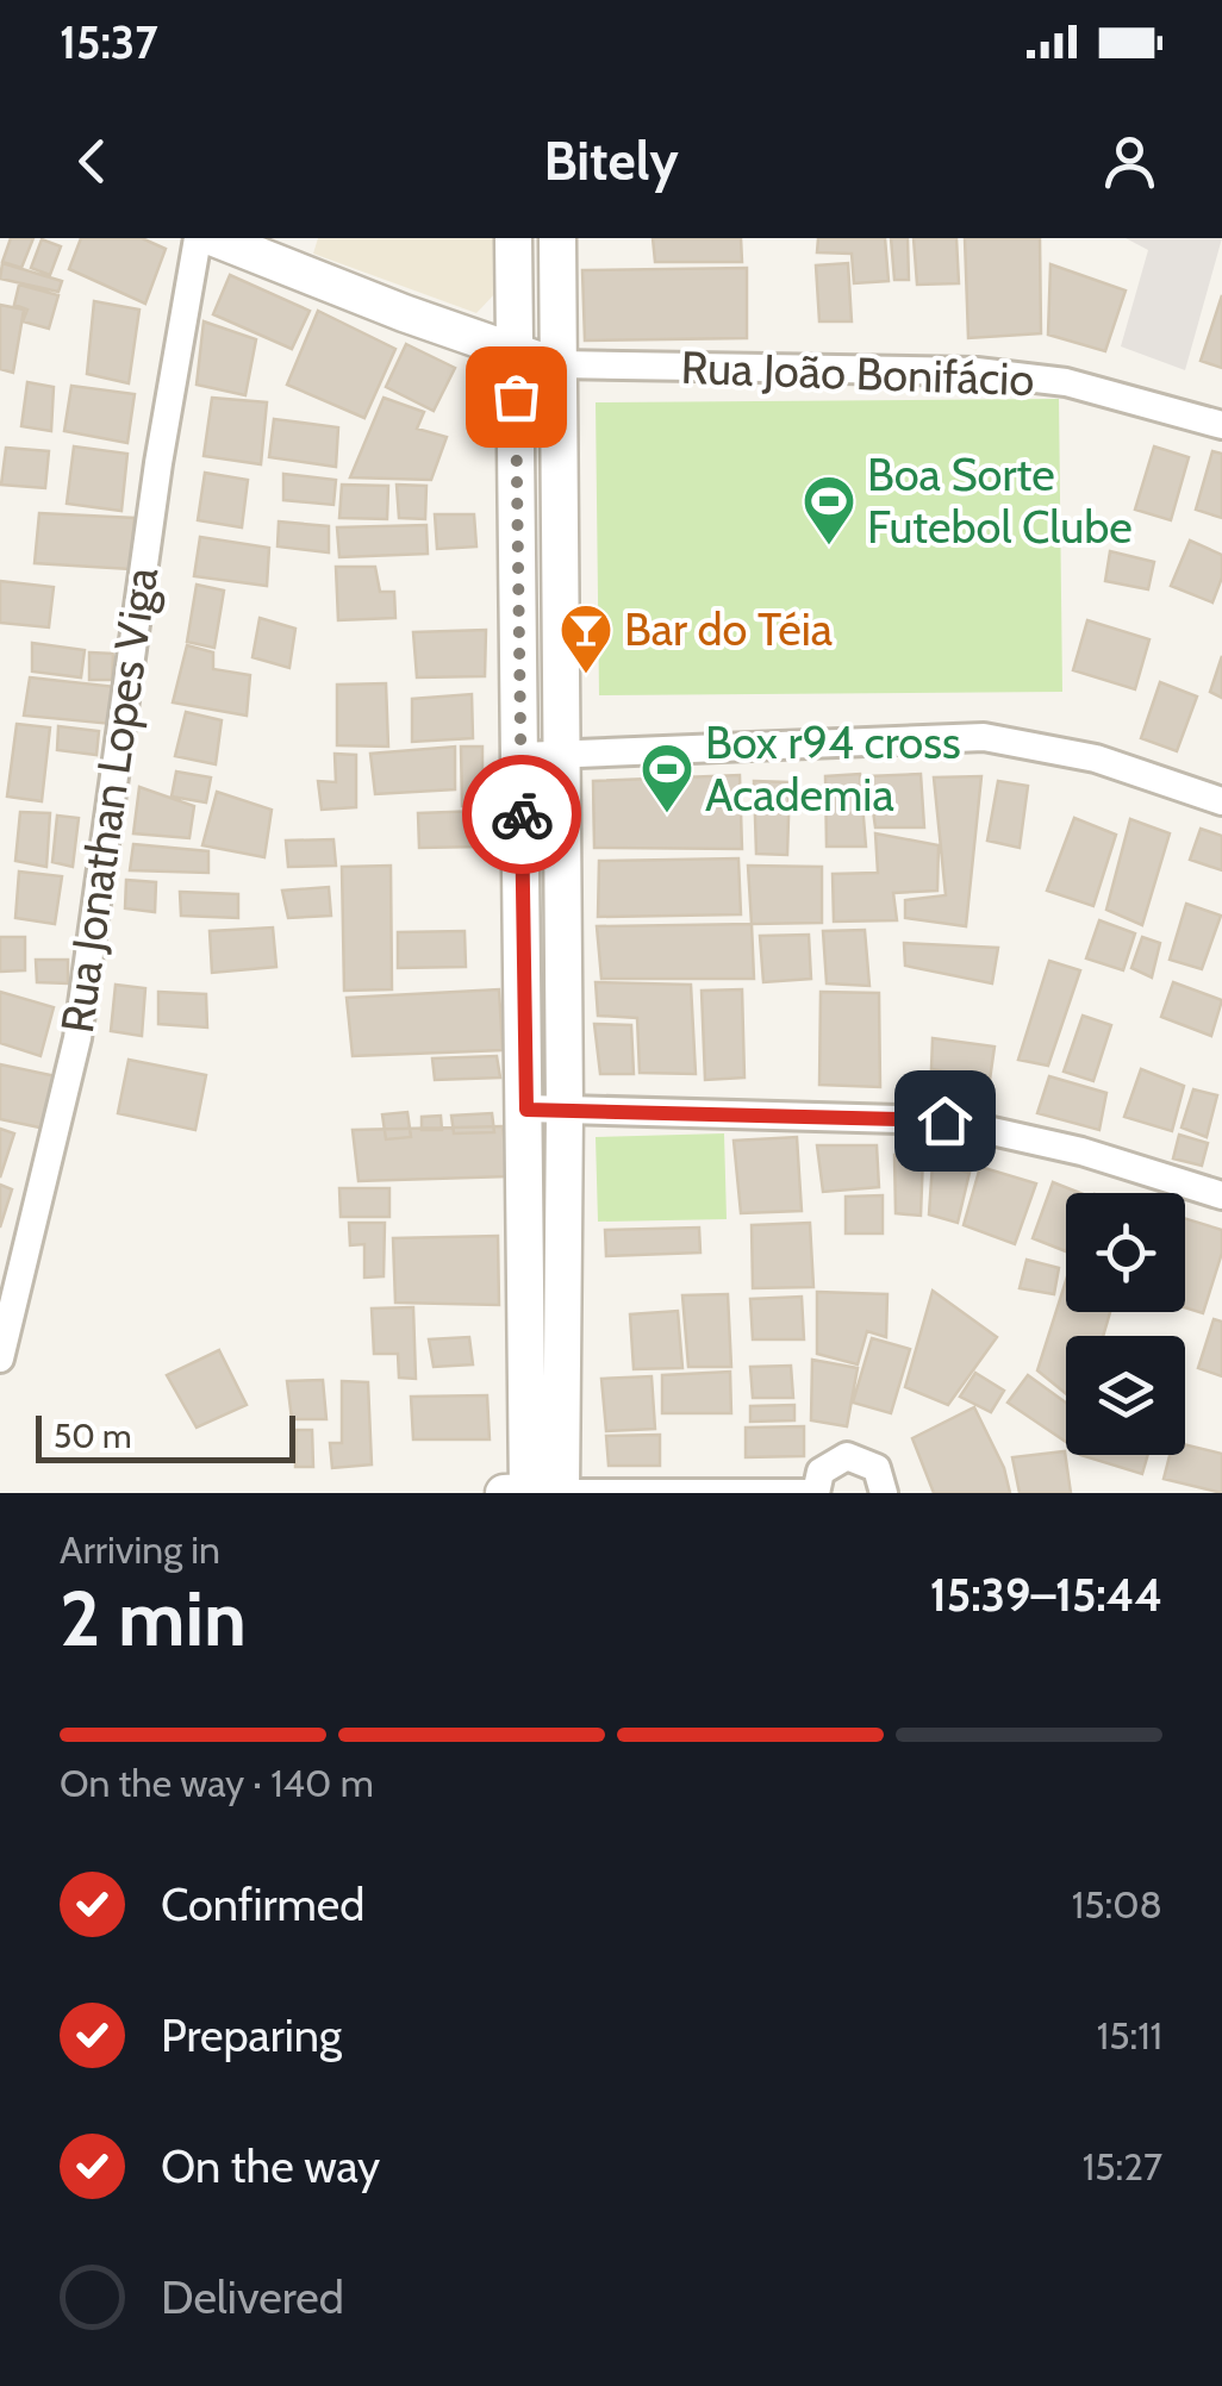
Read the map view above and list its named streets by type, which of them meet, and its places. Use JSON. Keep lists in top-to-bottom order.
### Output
{
  "streets": {
    "street": ["Rua João Bonifácio", "Rua Jonathan Lopes Viga"]
  },
  "places": {
    "sports": ["Boa Sorte Futebol Clube", "Box r94 cross Academia"],
    "bar": ["Bar do Téia"]
  },
  "scale_bar": "50 m",
  "page": {
    "status": "15:37",
    "header": "Bitely",
    "scale": "50 m",
    "heading": ["2 min", "Arriving in", "15:39–15:44"],
    "bar": "On the way · 140 m",
    "list": [
      ["Confirmed", "15:08"],
      ["Preparing", "15:11"],
      ["On the way", "15:27"],
      "Delivered"
    ]
  }
}
